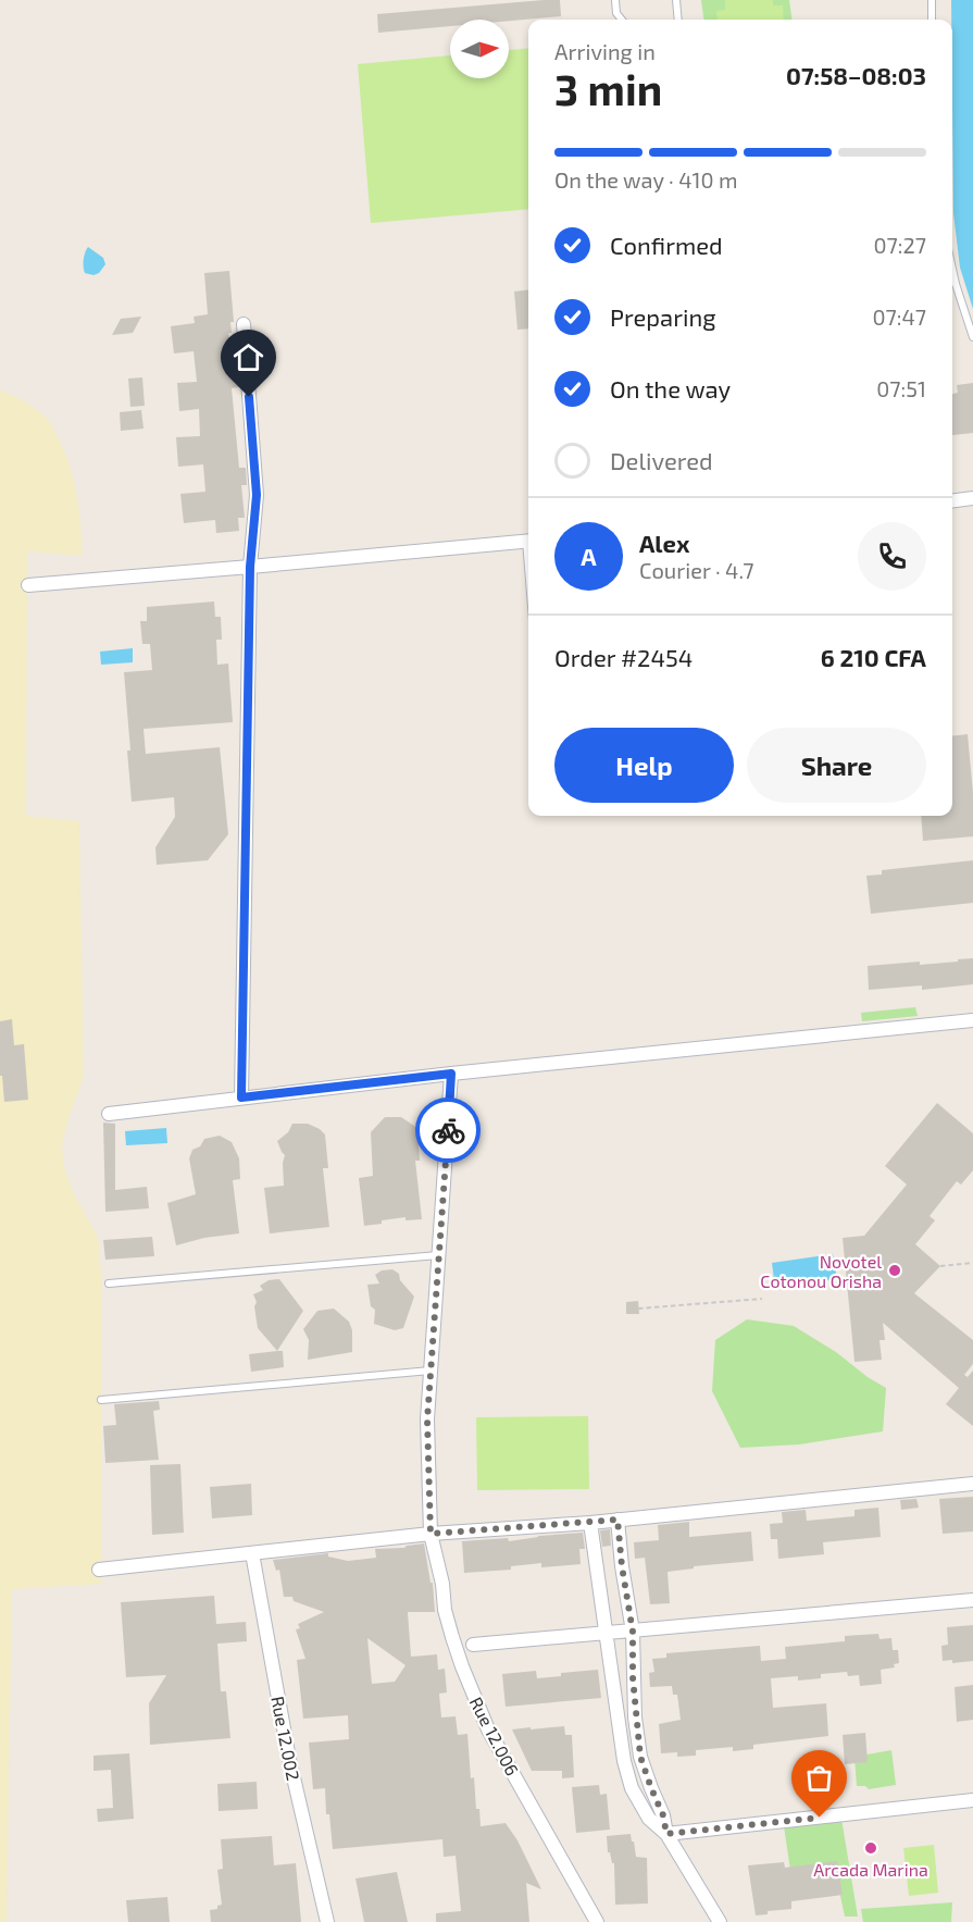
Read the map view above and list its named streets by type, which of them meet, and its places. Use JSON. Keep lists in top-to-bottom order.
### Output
{
  "streets": {
    "street": ["Rue 12.006", "Rue 12.002"]
  },
  "places": ["Novotel Cotonou Orisha", "Arcada Marina"],
  "north": "right",
  "page": {
    "heading": ["3 min", "Arriving in", "07:58–08:03"],
    "panel": [
      "Alex",
      "Courier · 4.7",
      "Order #2454",
      "6 210 CFA"
    ],
    "bar": "On the way · 410 m",
    "list": [
      ["Confirmed", "07:27"],
      ["Preparing", "07:47"],
      ["On the way", "07:51"],
      "Delivered"
    ],
    "round": "A",
    "buttons": ["Help", "Share"]
  }
}
